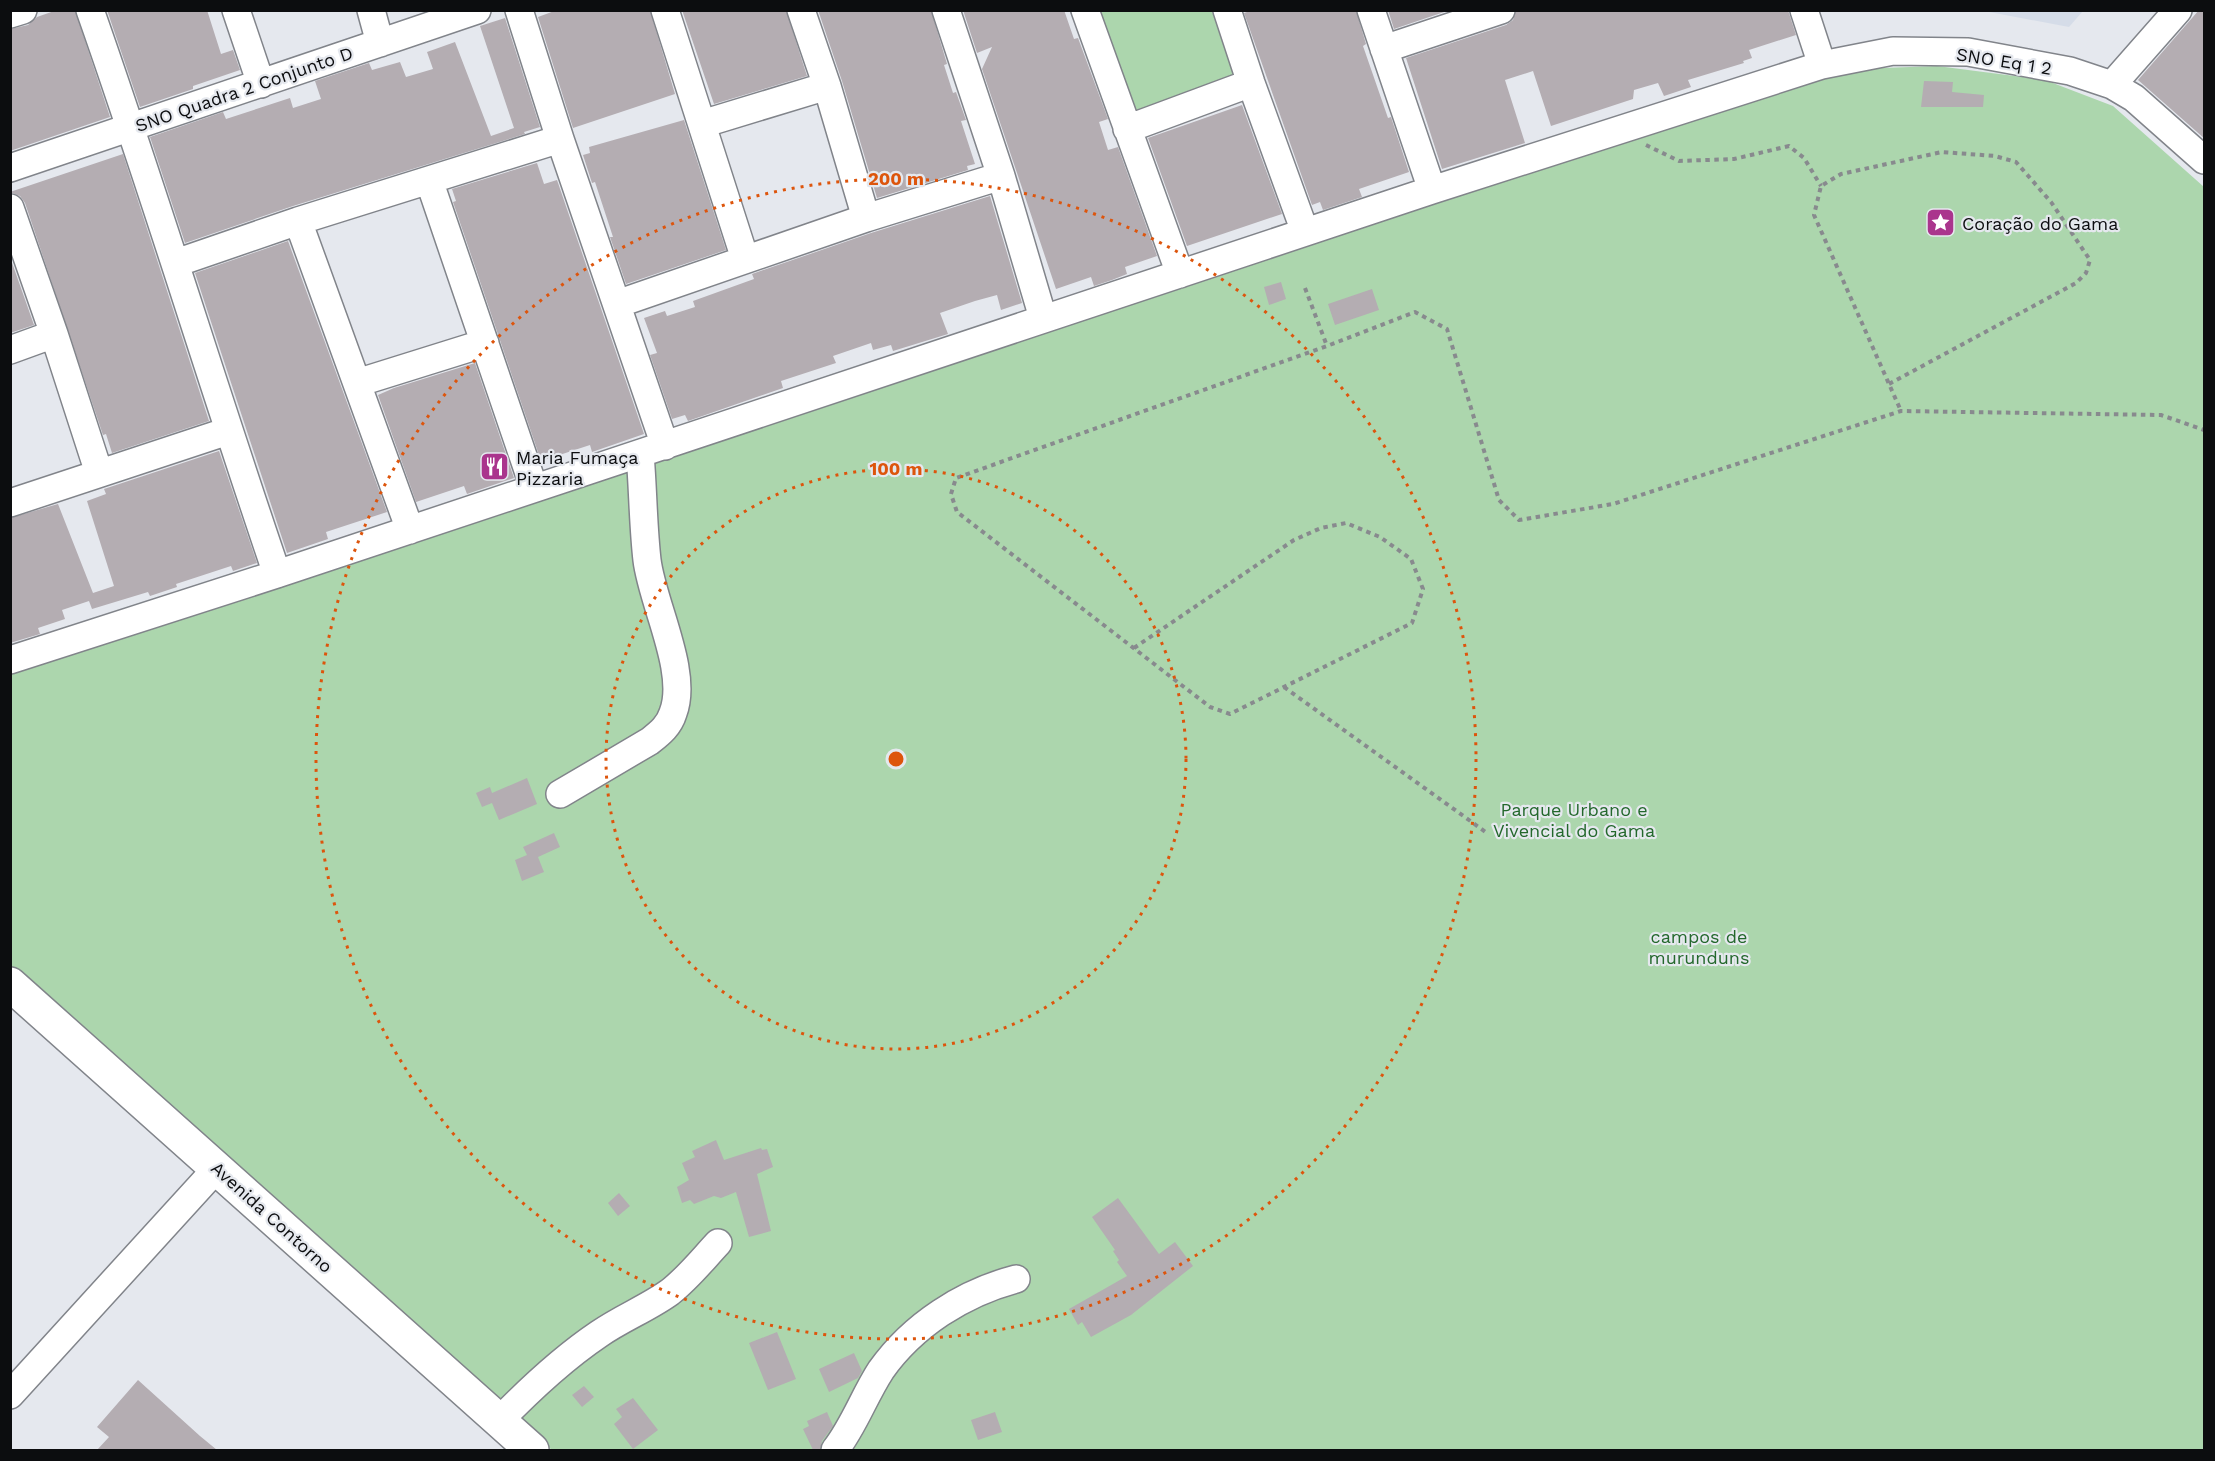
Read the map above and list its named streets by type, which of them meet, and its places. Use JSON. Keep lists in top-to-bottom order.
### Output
{
  "streets": {
    "main road": ["Avenida Contorno"],
    "street": ["SNO Eq 1 2", "SNO Quadra 2 Conjunto D"]
  },
  "parks": ["Parque Urbano e Vivencial do Gama", "campos de murunduns"],
  "places": {
    "place": ["Coração do Gama"],
    "restaurant": ["Maria Fumaça Pizzaria"]
  },
  "rings": ["200 m", "100 m"]
}
